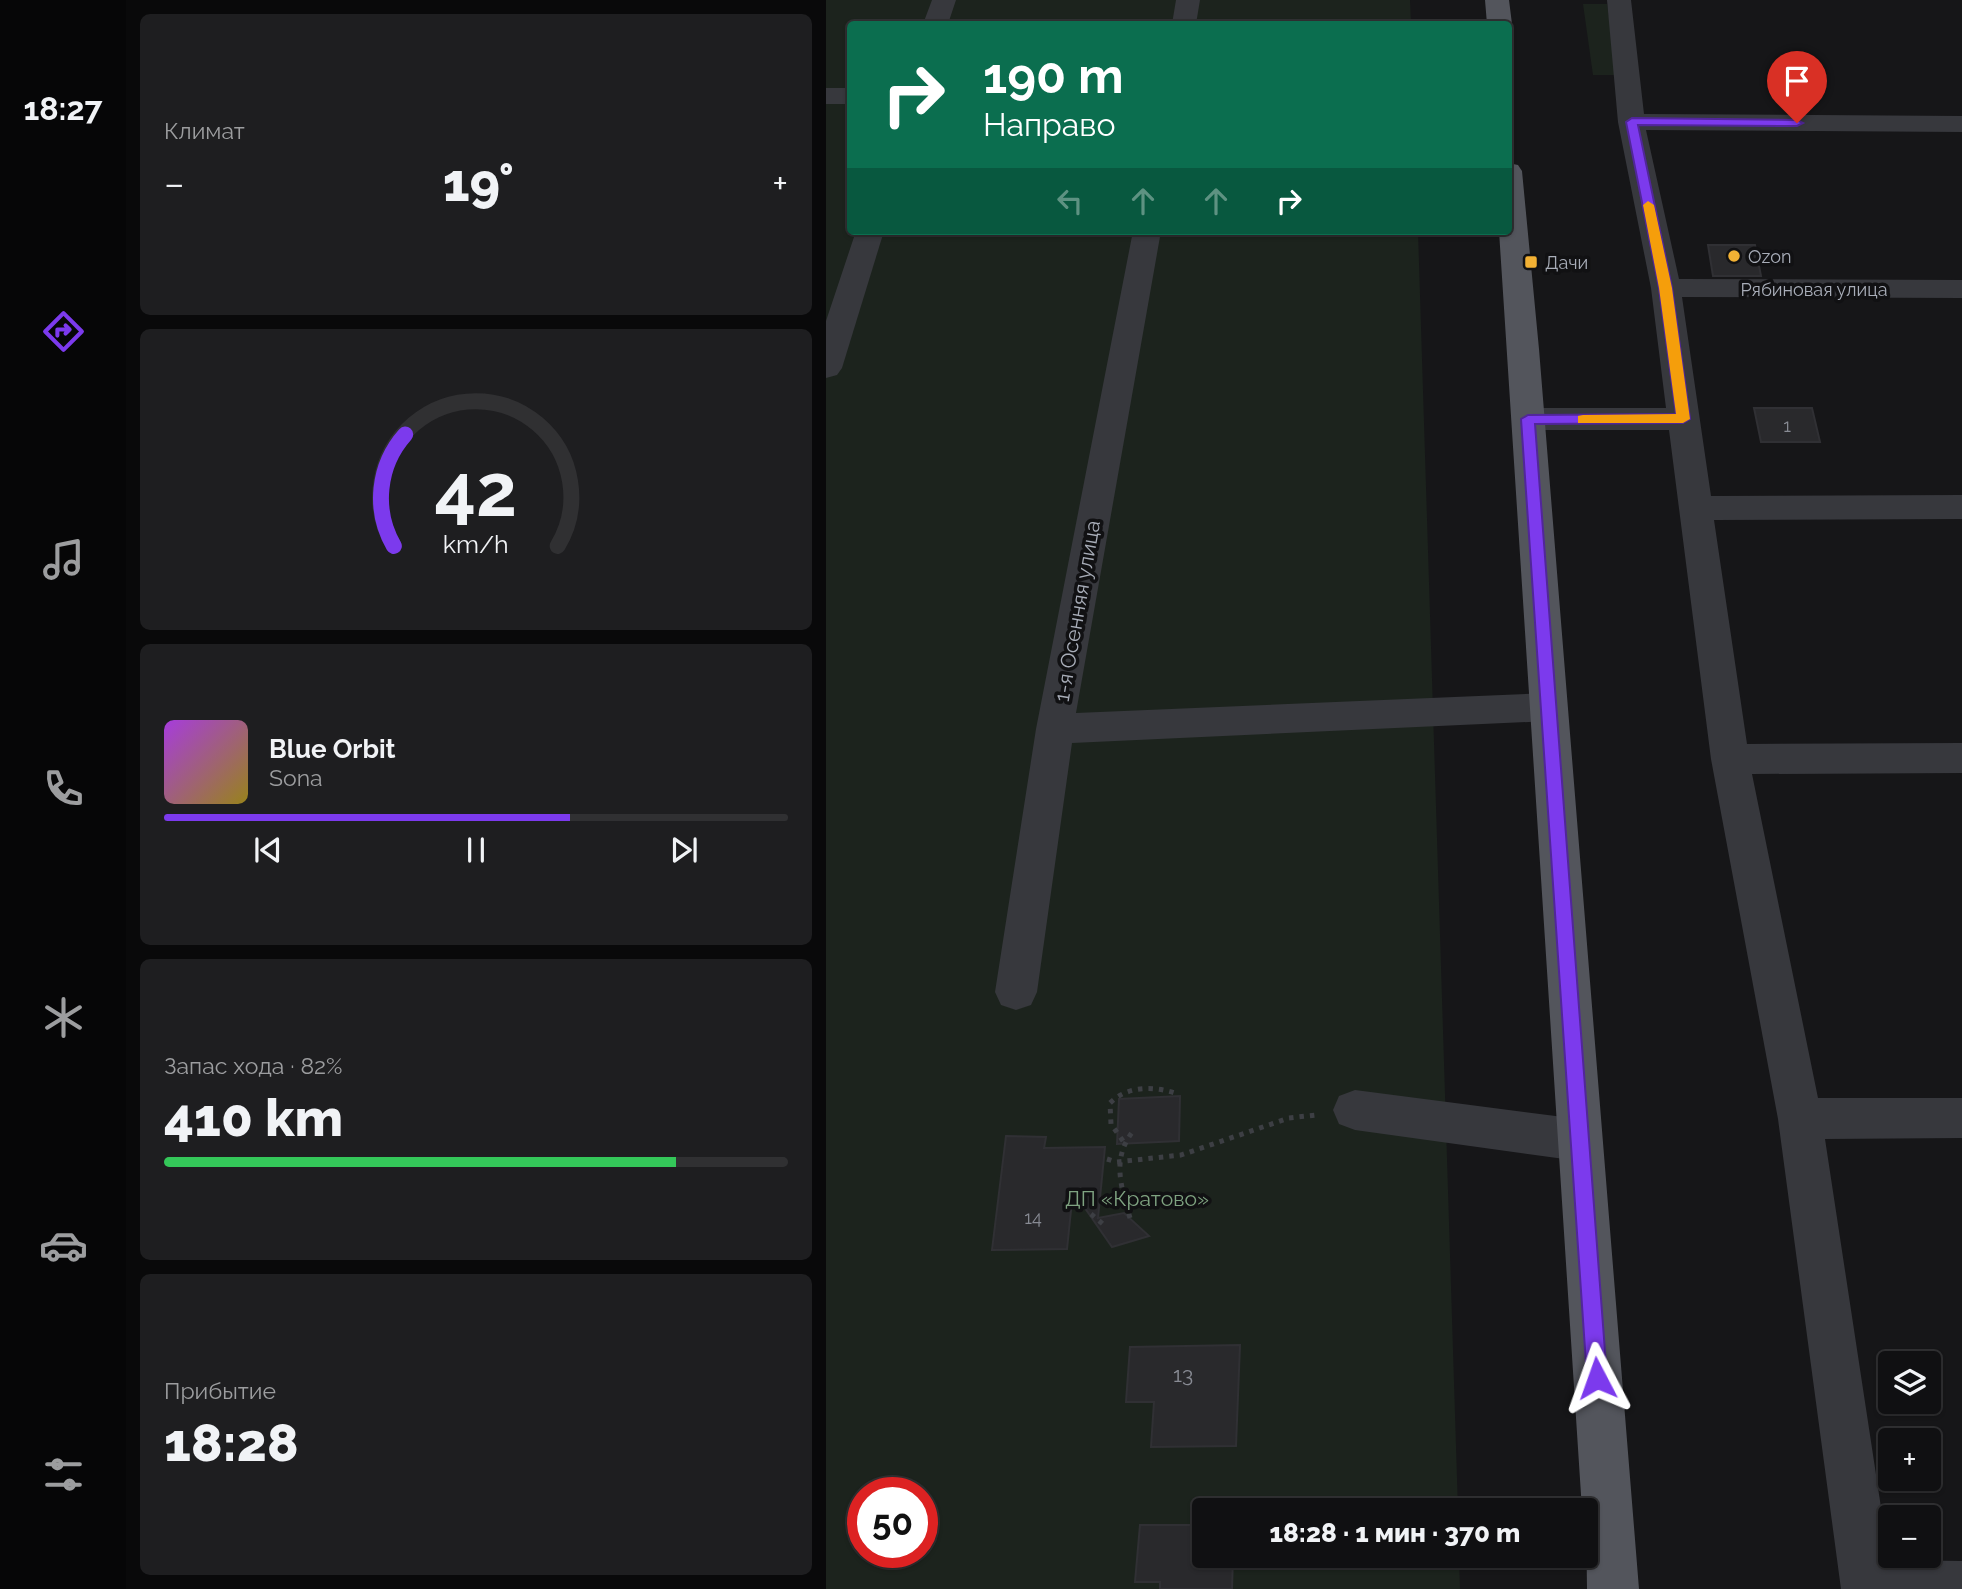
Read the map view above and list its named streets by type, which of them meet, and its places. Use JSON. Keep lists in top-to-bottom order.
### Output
{
  "streets": {
    "street": ["Рябиновая улица", "1-я Осенняя улица"]
  },
  "parks": ["ДП «Кратово»"],
  "places": {
    "other": ["Ozon"],
    "transit": ["Дачи"]
  },
  "house_numbers": ["1", "14", "13"],
  "page": {
    "tabs": "18:27",
    "tile": [
      "Климат",
      ["Запас хода · 82%", "410 km"],
      ["Прибытие", "18:28"]
    ],
    "turn": ["190 m", "Направо"],
    "heat": ["−", "19°", "+"],
    "song": ["Blue Orbit", "Sona"],
    "map_buttons": ["+", "−"],
    "limit": "50",
    "trip": "18:28 · 1 мин · 370 m",
    "gauge": ["42", "km/h"]
  }
}
